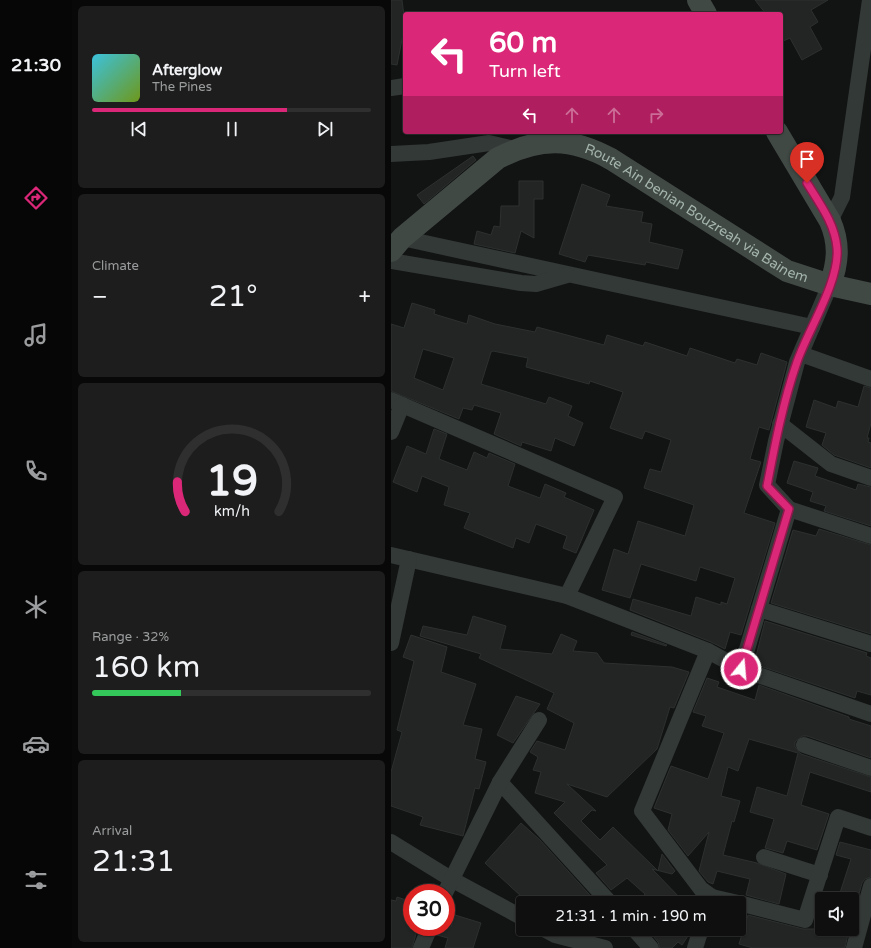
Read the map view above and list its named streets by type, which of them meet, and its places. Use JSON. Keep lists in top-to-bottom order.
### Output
{
  "streets": {
    "main road": ["Route Ain benian Bouzreah via Bainem"]
  },
  "page": {
    "tabs": "21:30",
    "turn": ["60 m", "Turn left"],
    "song": ["Afterglow", "The Pines"],
    "tile": [
      "Climate",
      ["Range · 32%", "160 km"],
      ["Arrival", "21:31"]
    ],
    "heat": ["−", "21°", "+"],
    "limit": "30",
    "trip": "21:31 · 1 min · 190 m",
    "gauge": ["19", "km/h"]
  }
}
